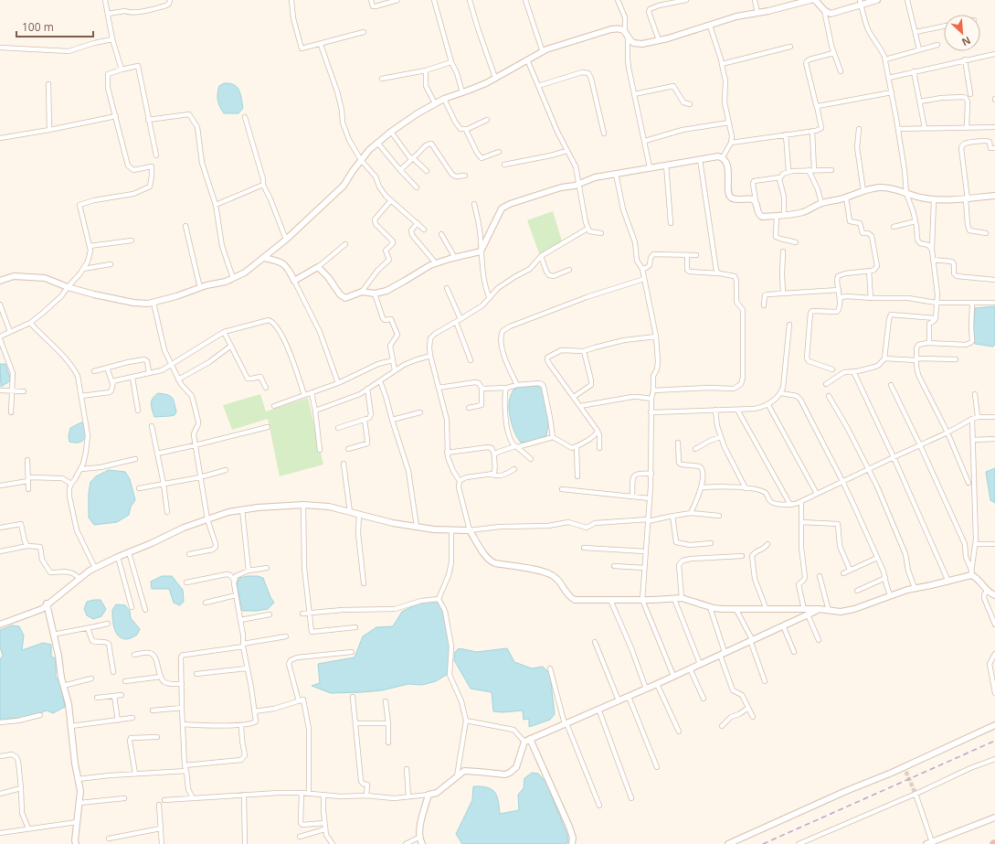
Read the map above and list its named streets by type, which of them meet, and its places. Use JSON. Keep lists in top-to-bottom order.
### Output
{
  "scale_bar": "100 m",
  "north": "bottom right"
}
